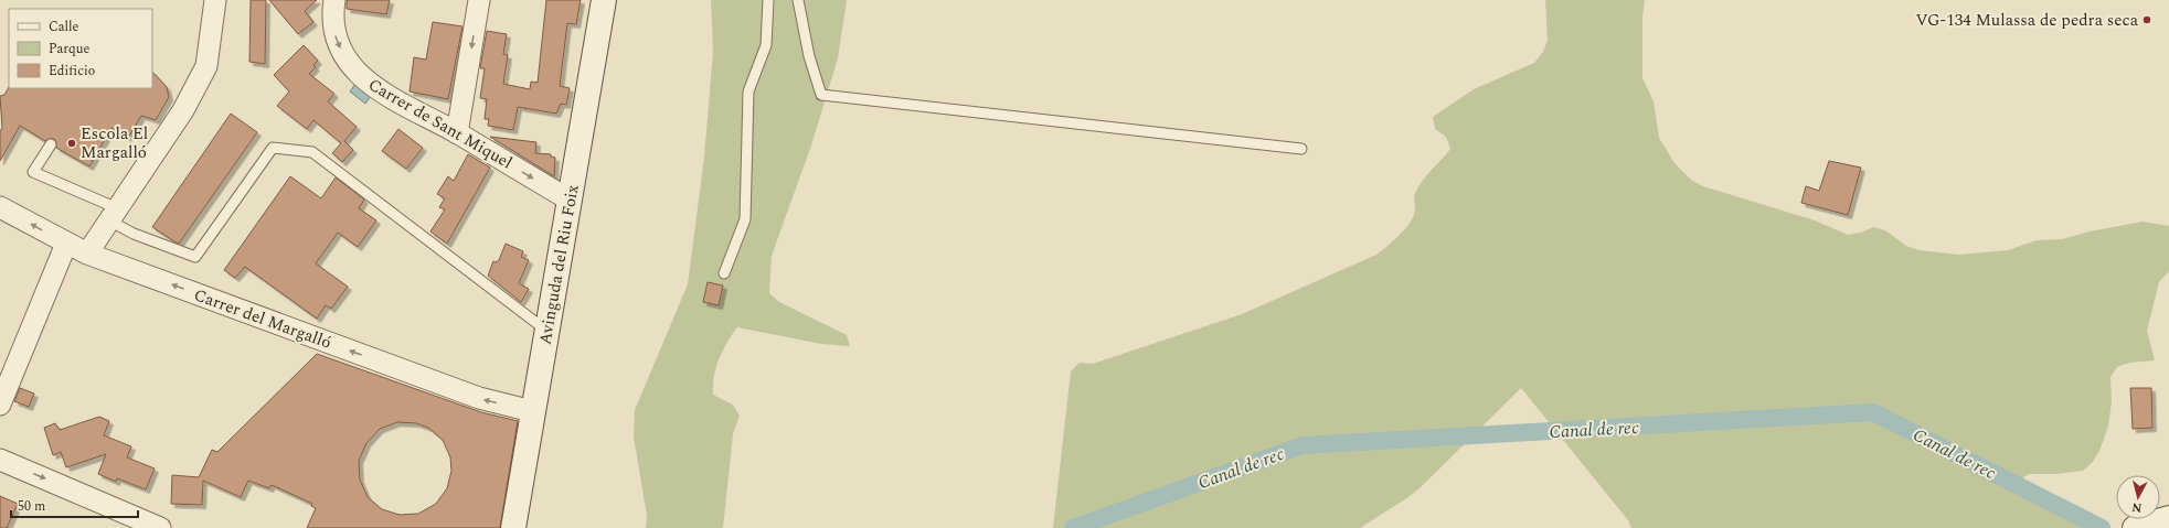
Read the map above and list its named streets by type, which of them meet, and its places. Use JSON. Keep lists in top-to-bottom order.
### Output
{
  "streets": {
    "street": ["Carrer de Sant Miquel", "Avinguda del Riu Foix", "Carrer del Margalló"]
  },
  "crossings": [
    ["Carrer de Sant Miquel", "Avinguda del Riu Foix"],
    ["Avinguda del Riu Foix", "Carrer del Margalló"]
  ],
  "one_way": ["Carrer de Sant Miquel", "Carrer del Margalló"],
  "water": ["Canal de rec"],
  "places": ["VG-134 Mulassa de pedra seca", "Escola El Margalló"],
  "legend": ["Calle", "Parque", "Edificio"],
  "scale_bar": "50 m",
  "north": "bottom"
}
